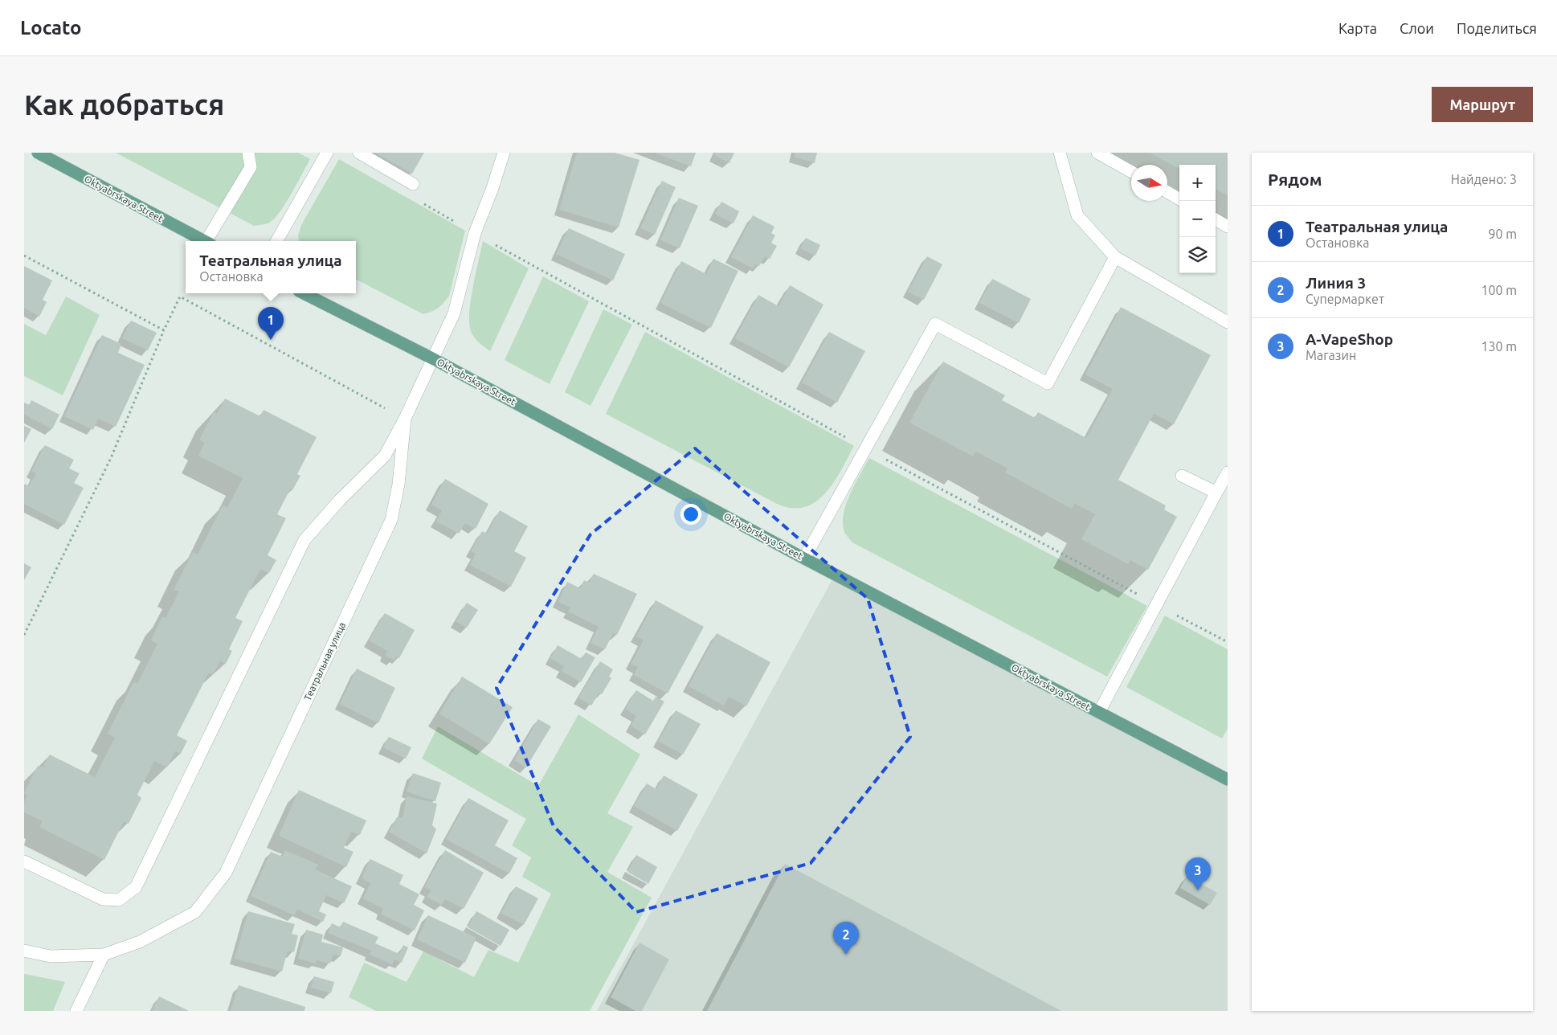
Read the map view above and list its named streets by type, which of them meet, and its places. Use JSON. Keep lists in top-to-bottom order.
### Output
{
  "streets": {
    "main road": ["Oktyabrskaya Street"],
    "street": ["Театральная улица"]
  },
  "crossings": [
    ["Oktyabrskaya Street", "Театральная улица"]
  ],
  "north": "right",
  "page": {
    "header": "Locato",
    "nav": ["Карта", "Слои", "Поделиться"],
    "buttons": "Маршрут",
    "title": "Как добраться",
    "heading": ["Рядом", "Найдено: 3"],
    "map_buttons": ["+", "−"],
    "list": [
      {
        "mark": "1",
        "name": "Театральная улица",
        "note": "Остановка",
        "value": "90 m"
      },
      {
        "mark": "2",
        "name": "Линия 3",
        "note": "Супермаркет",
        "value": "100 m"
      },
      {
        "mark": "3",
        "name": "A-VapeShop",
        "note": "Магазин",
        "value": "130 m"
      }
    ],
    "popup": ["Театральная улица", "Остановка"],
    "pins": ["1", "3", "2"]
  }
}
